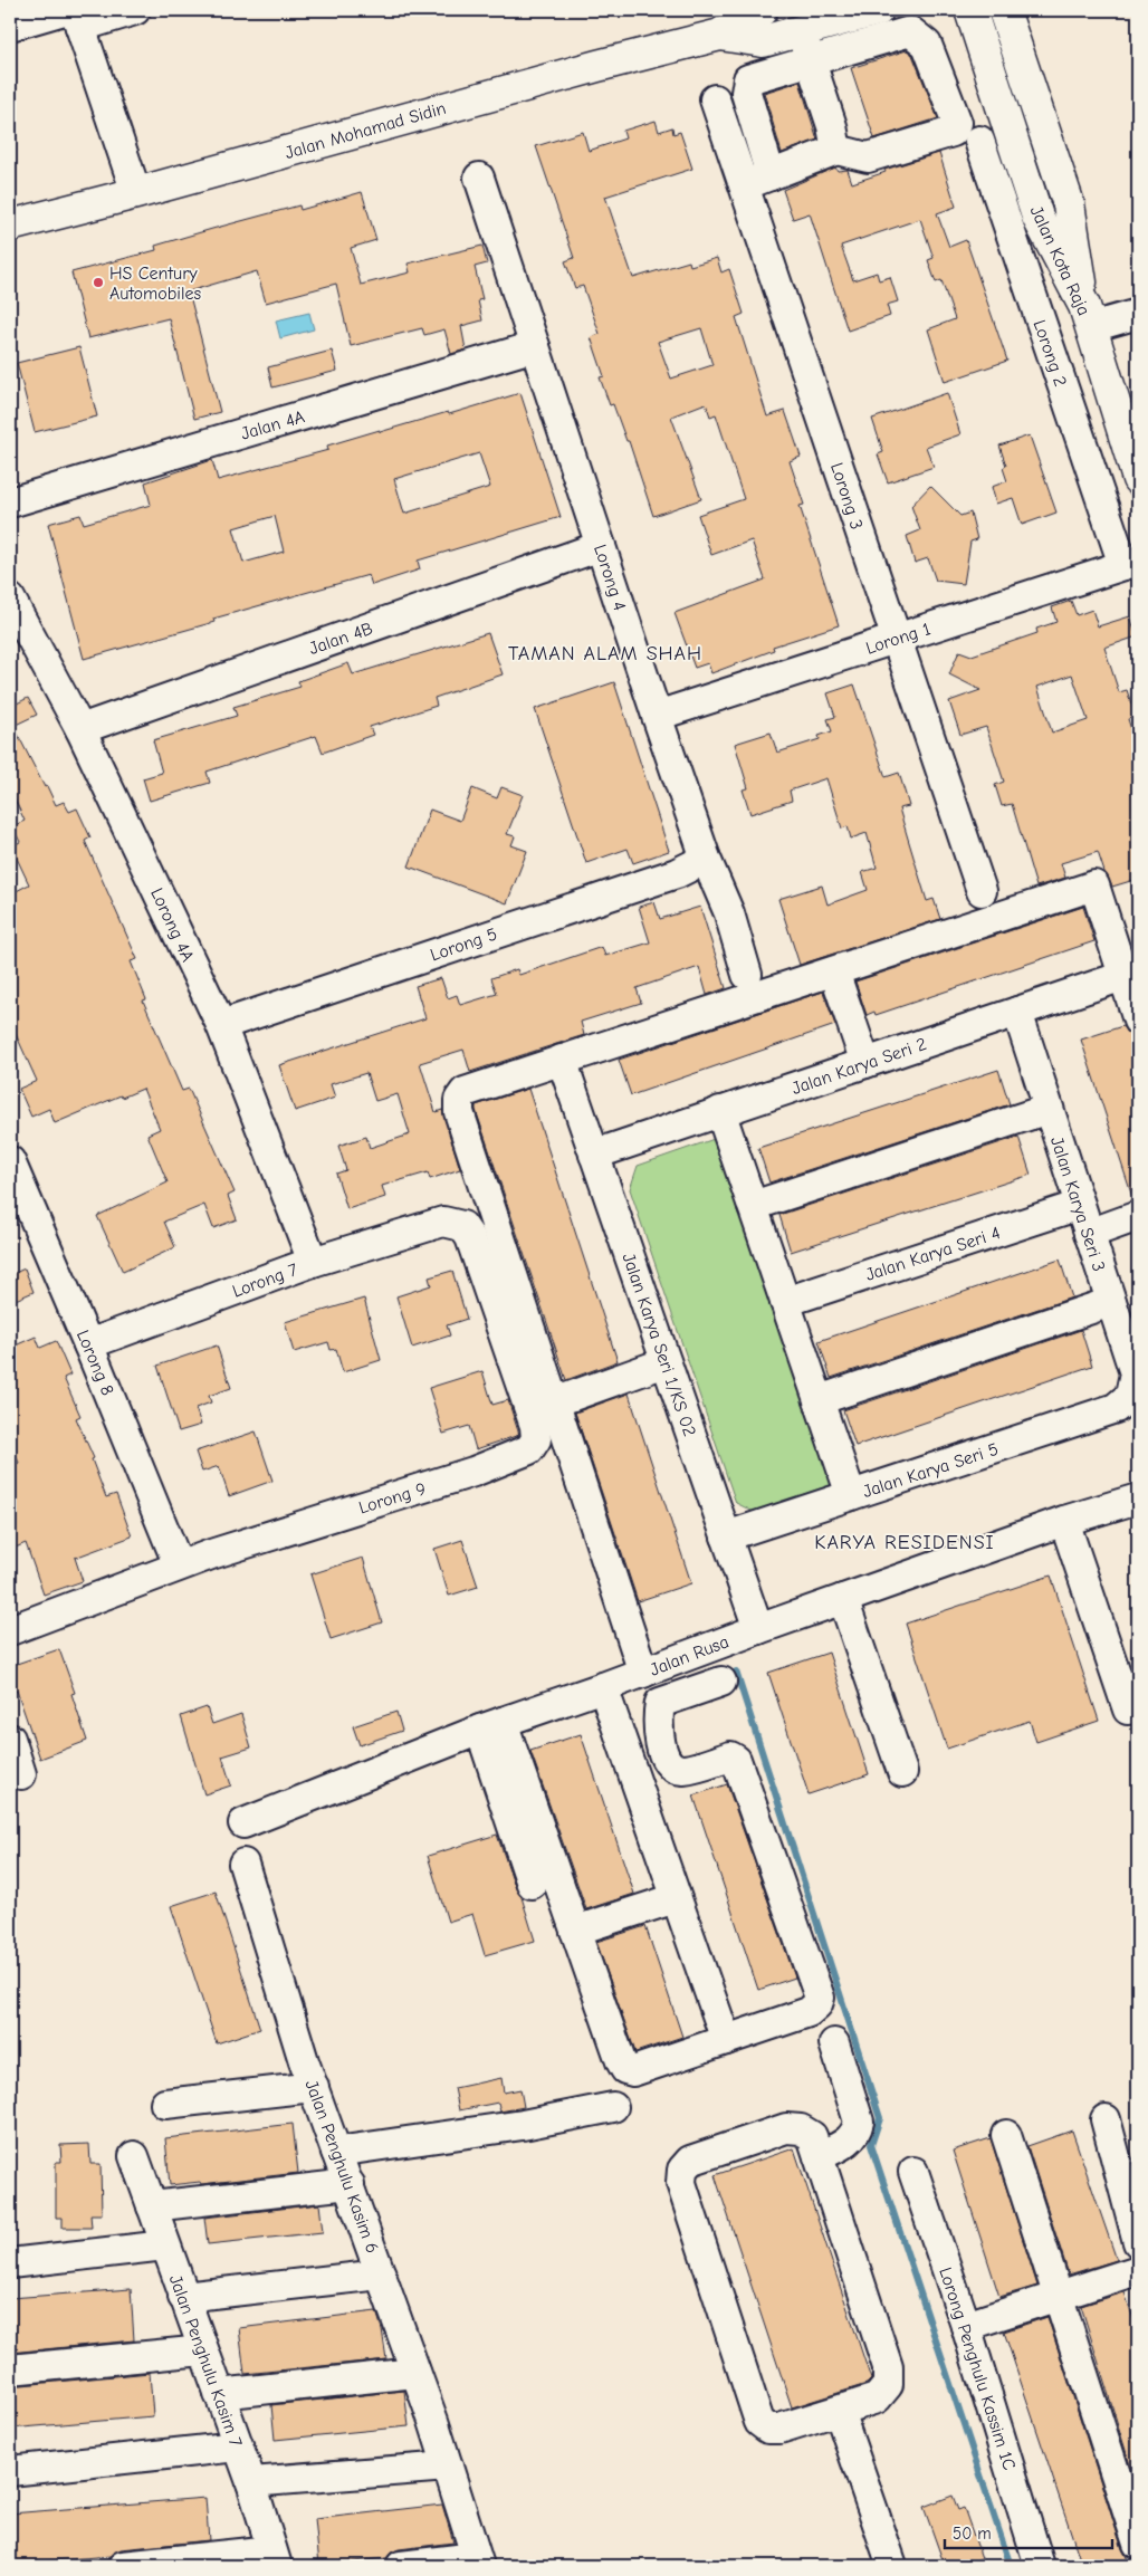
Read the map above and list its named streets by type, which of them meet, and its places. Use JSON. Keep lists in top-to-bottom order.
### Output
{
  "streets": {
    "main road": ["Jalan Mohamad Sidin", "Jalan Kota Raja"],
    "street": [
      "Lorong 2",
      "Jalan 4A",
      "Lorong 3",
      "Lorong 4",
      "Jalan 4B",
      "Lorong 1",
      "Lorong 4A",
      "Lorong 5",
      "Jalan Karya Seri 2",
      "Jalan Karya Seri 3",
      "Jalan Karya Seri 4",
      "Lorong 7",
      "Jalan Karya Seri 1/KS 02",
      "Lorong 8",
      "Jalan Karya Seri 5",
      "Lorong 9",
      "Jalan Rusa",
      "Jalan Penghulu Kasim 6",
      "Jalan Penghulu Kasim 7",
      "Lorong Penghulu Kassim 1C"
    ]
  },
  "crossings": [
    ["Lorong 2", "Lorong 1"],
    ["Jalan 4A", "Lorong 4"],
    ["Lorong 3", "Lorong 1"],
    ["Lorong 4", "Jalan 4B"],
    ["Lorong 4", "Lorong 1"],
    ["Lorong 4", "Lorong 5"],
    ["Jalan 4B", "Lorong 4A"],
    ["Lorong 4A", "Lorong 5"],
    ["Lorong 4A", "Lorong 7"],
    ["Jalan Karya Seri 2", "Jalan Karya Seri 3"],
    ["Jalan Karya Seri 2", "Jalan Karya Seri 1/KS 02"],
    ["Jalan Karya Seri 3", "Jalan Karya Seri 4"],
    ["Jalan Karya Seri 3", "Jalan Karya Seri 5"],
    ["Lorong 7", "Lorong 8"],
    ["Lorong 7", "Lorong 9"],
    ["Jalan Karya Seri 1/KS 02", "Jalan Karya Seri 5"],
    ["Jalan Karya Seri 1/KS 02", "Jalan Rusa"],
    ["Lorong 8", "Lorong 9"]
  ],
  "districts": ["TAMAN ALAM SHAH", "KARYA RESIDENSI"],
  "places": ["HS Century Automobiles"],
  "scale_bar": "50 m"
}
